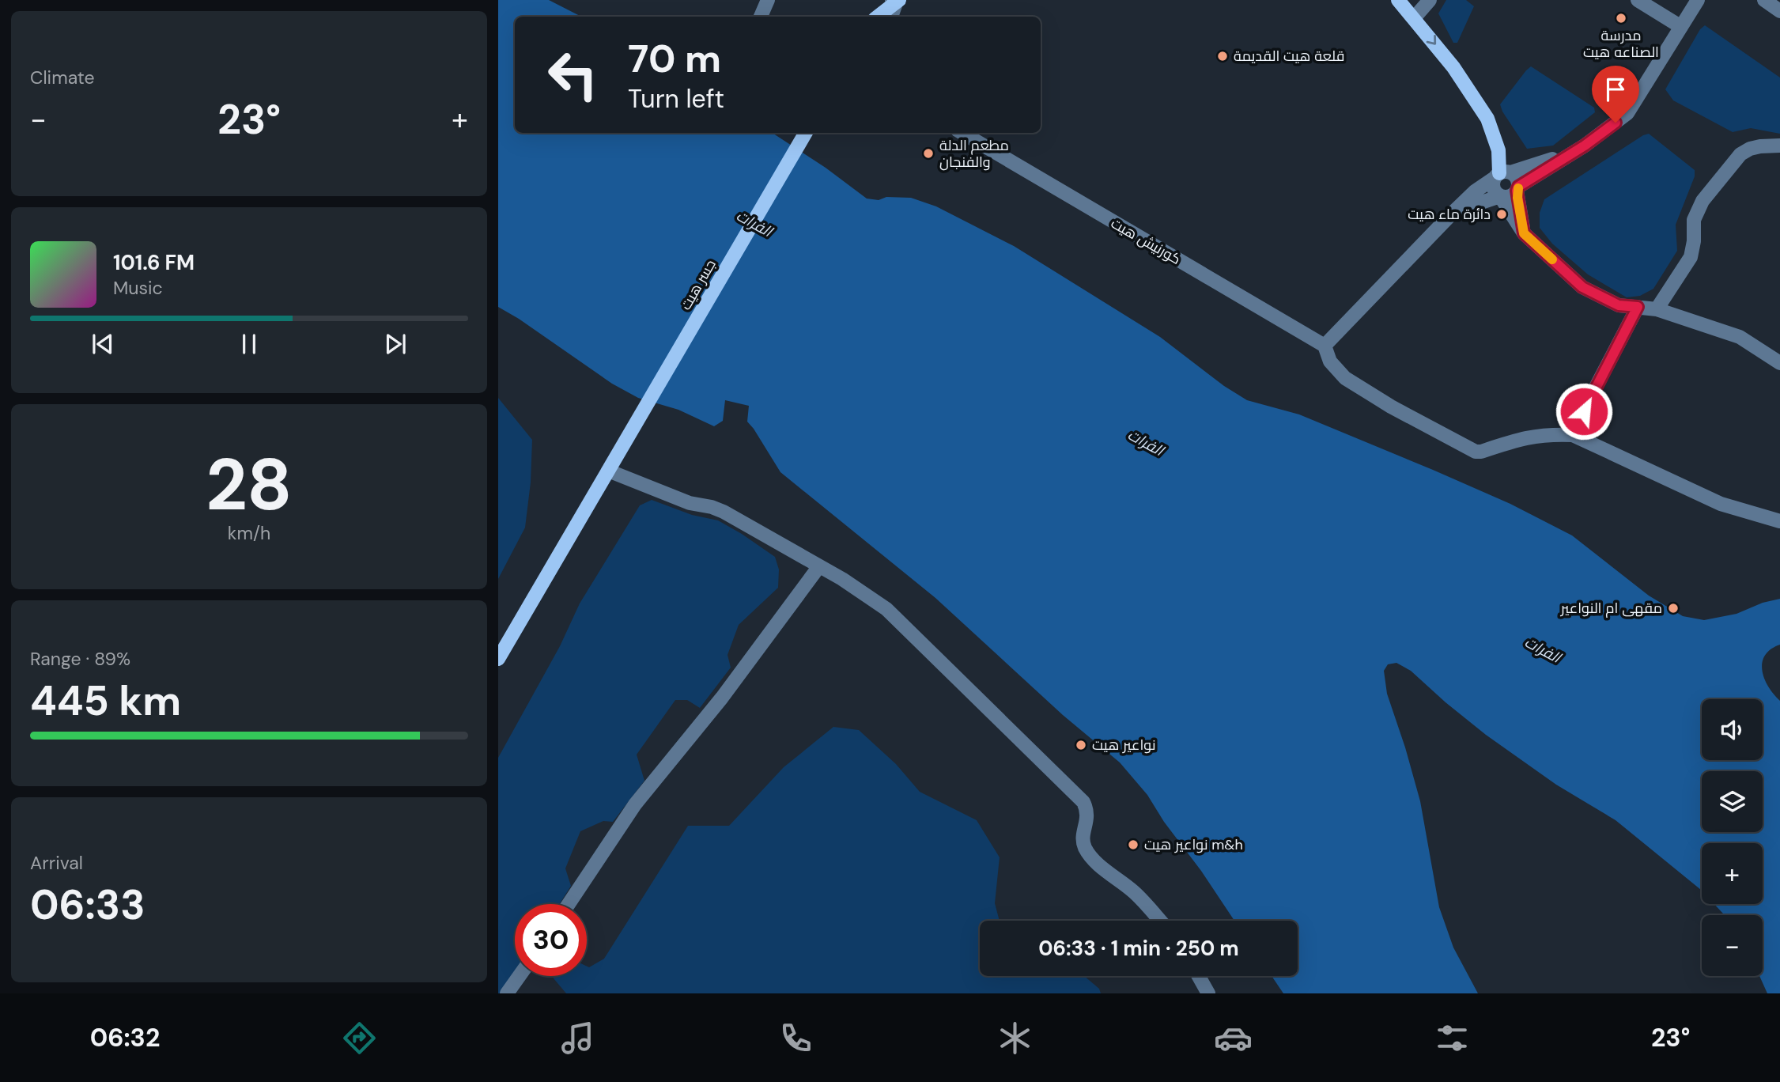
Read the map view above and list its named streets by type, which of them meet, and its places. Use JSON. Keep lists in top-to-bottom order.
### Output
{
  "streets": {
    "main road": ["جسر هيت"],
    "street": ["كورنيش هيت"]
  },
  "water": ["الفرات"],
  "places": [
    "مدرسة الصناعه هيت",
    "قلعة هيت القديمة",
    "مطعم الدلة والفنجان",
    "دائرة ماء هيت",
    "مقهى ام النواعير",
    "نواعير هيت",
    "نواعير هيت m&h"
  ],
  "page": {
    "tile": [
      "Climate",
      ["28", "km/h"],
      ["Range · 89%", "445 km"],
      ["Arrival", "06:33"]
    ],
    "turn": ["70 m", "Turn left"],
    "heat": ["−", "23°", "+"],
    "song": ["101.6 FM", "Music"],
    "map_buttons": ["+", "−"],
    "limit": "30",
    "trip": "06:33 · 1 min · 250 m",
    "tabs": ["06:32", "23°"]
  }
}
